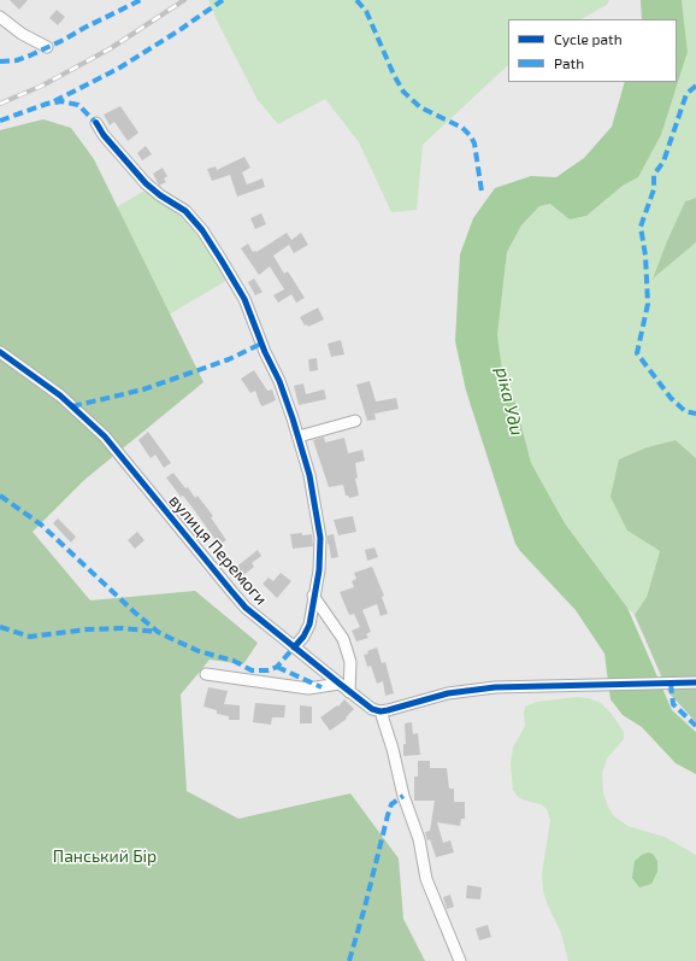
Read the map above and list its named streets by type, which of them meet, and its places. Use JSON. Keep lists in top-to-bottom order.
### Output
{
  "streets": {
    "street": ["вулиця Перемоги"]
  },
  "water": ["ріка Уди"],
  "parks": ["Панський Бір"],
  "legend": ["Cycle path", "Path"]
}
